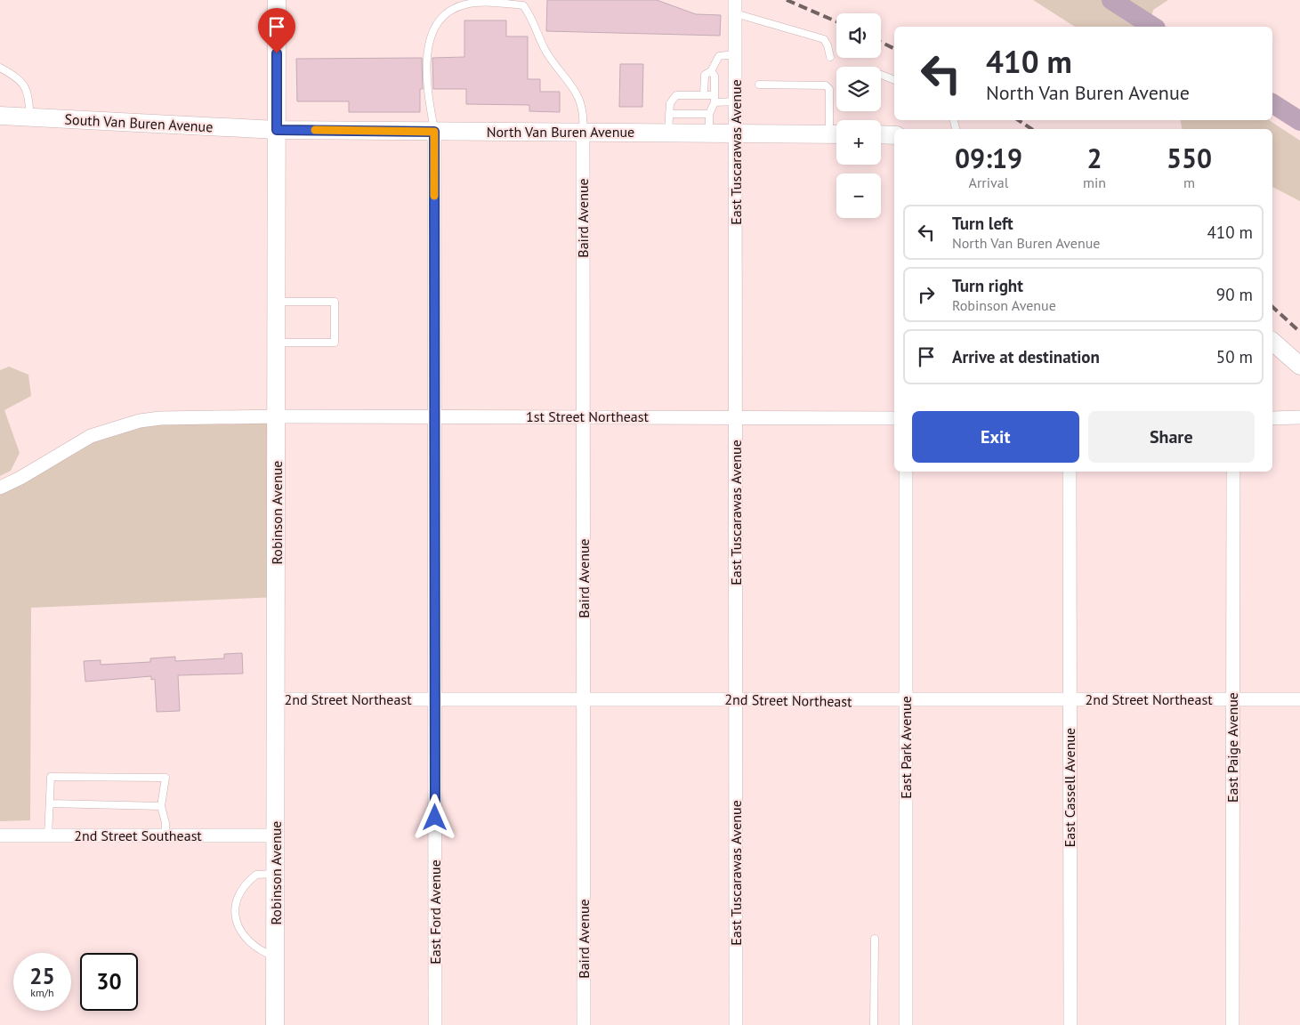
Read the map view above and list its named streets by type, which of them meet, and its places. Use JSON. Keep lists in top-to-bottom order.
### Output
{
  "streets": {
    "main road": ["South Van Buren Avenue", "North Van Buren Avenue", "Robinson Avenue"],
    "street": [
      "East Tuscarawas Avenue",
      "Baird Avenue",
      "1st Street Northeast",
      "2nd Street Northeast",
      "East Park Avenue",
      "East Paige Avenue",
      "East Cassell Avenue",
      "2nd Street Southeast",
      "East Ford Avenue"
    ]
  },
  "crossings": [
    ["South Van Buren Avenue", "North Van Buren Avenue"],
    ["South Van Buren Avenue", "Robinson Avenue"],
    ["North Van Buren Avenue", "East Tuscarawas Avenue"],
    ["North Van Buren Avenue", "Baird Avenue"],
    ["North Van Buren Avenue", "Robinson Avenue"],
    ["North Van Buren Avenue", "East Ford Avenue"],
    ["East Tuscarawas Avenue", "1st Street Northeast"],
    ["East Tuscarawas Avenue", "2nd Street Northeast"],
    ["Baird Avenue", "1st Street Northeast"],
    ["Baird Avenue", "2nd Street Northeast"],
    ["1st Street Northeast", "Robinson Avenue"],
    ["1st Street Northeast", "East Ford Avenue"],
    ["Robinson Avenue", "2nd Street Northeast"],
    ["Robinson Avenue", "2nd Street Southeast"],
    ["2nd Street Northeast", "East Park Avenue"],
    ["2nd Street Northeast", "East Paige Avenue"],
    ["2nd Street Northeast", "East Cassell Avenue"],
    ["2nd Street Northeast", "East Ford Avenue"]
  ],
  "page": {
    "map_buttons": ["+", "−"],
    "turn": ["410 m", "North Van Buren Avenue"],
    "eta": [
      "09:19",
      "Arrival",
      "2",
      "min",
      "550",
      "m"
    ],
    "list": [
      {
        "name": "Turn left",
        "note": "North Van Buren Avenue",
        "value": "410 m"
      },
      {
        "name": "Turn right",
        "note": "Robinson Avenue",
        "value": "90 m"
      },
      {
        "name": "Arrive at destination",
        "value": "50 m"
      }
    ],
    "buttons": ["Exit", "Share"],
    "speed": "25 km/h",
    "limit": "30"
  }
}
